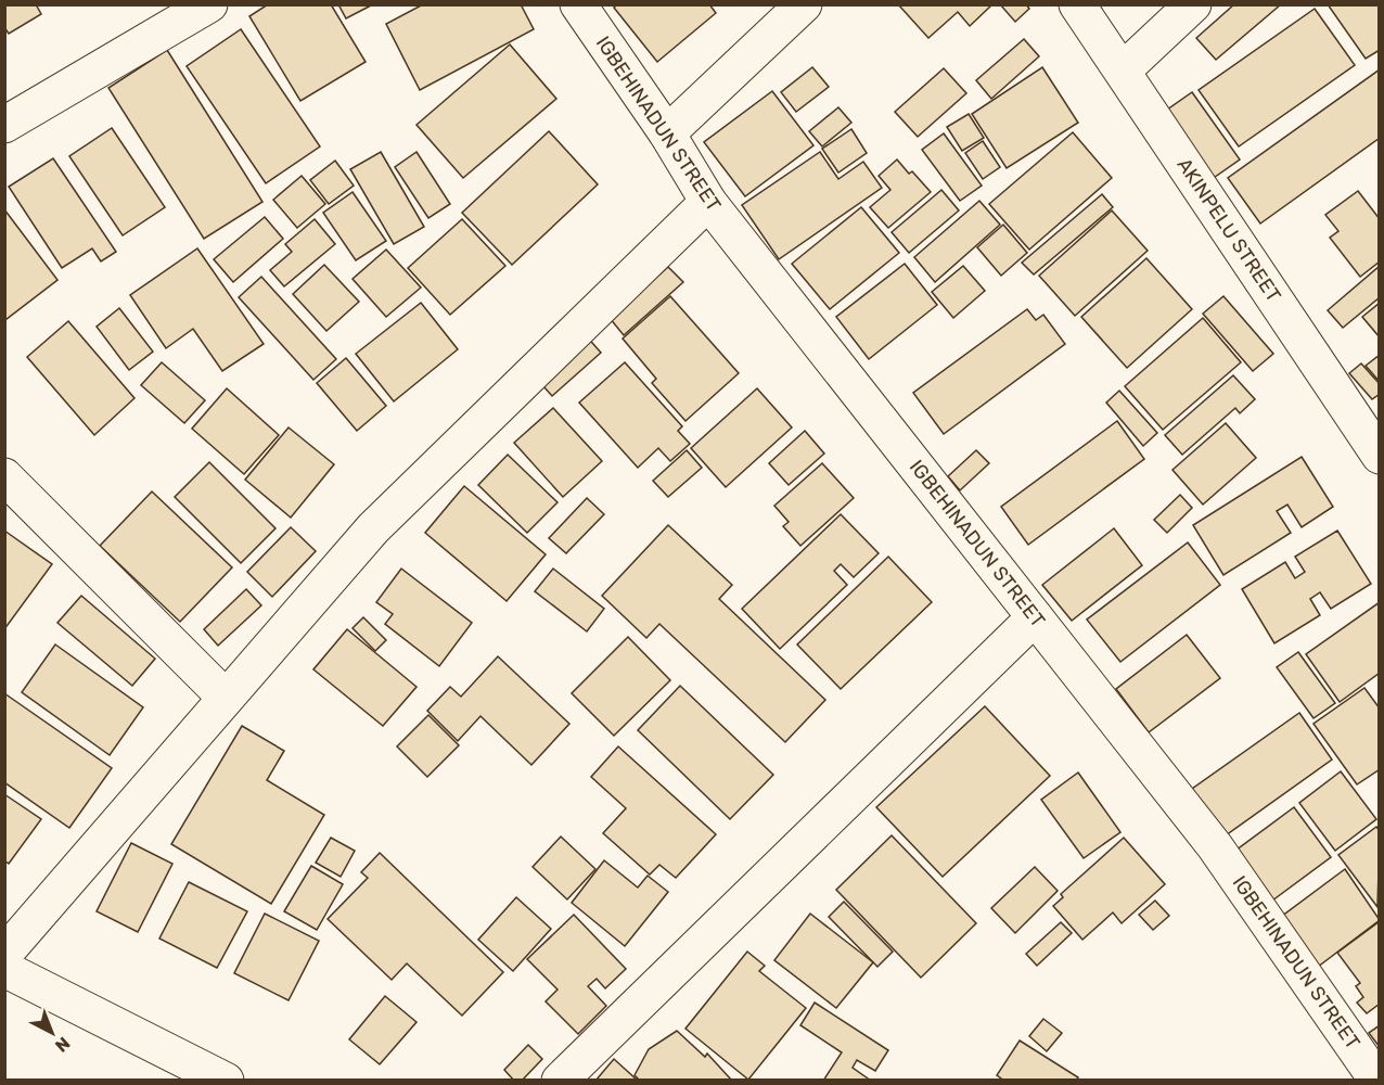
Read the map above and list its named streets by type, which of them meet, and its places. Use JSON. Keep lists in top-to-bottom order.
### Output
{
  "streets": {
    "main road": ["IGBEHINADUN STREET", "AKINPELU STREET"]
  },
  "north": "bottom right"
}
